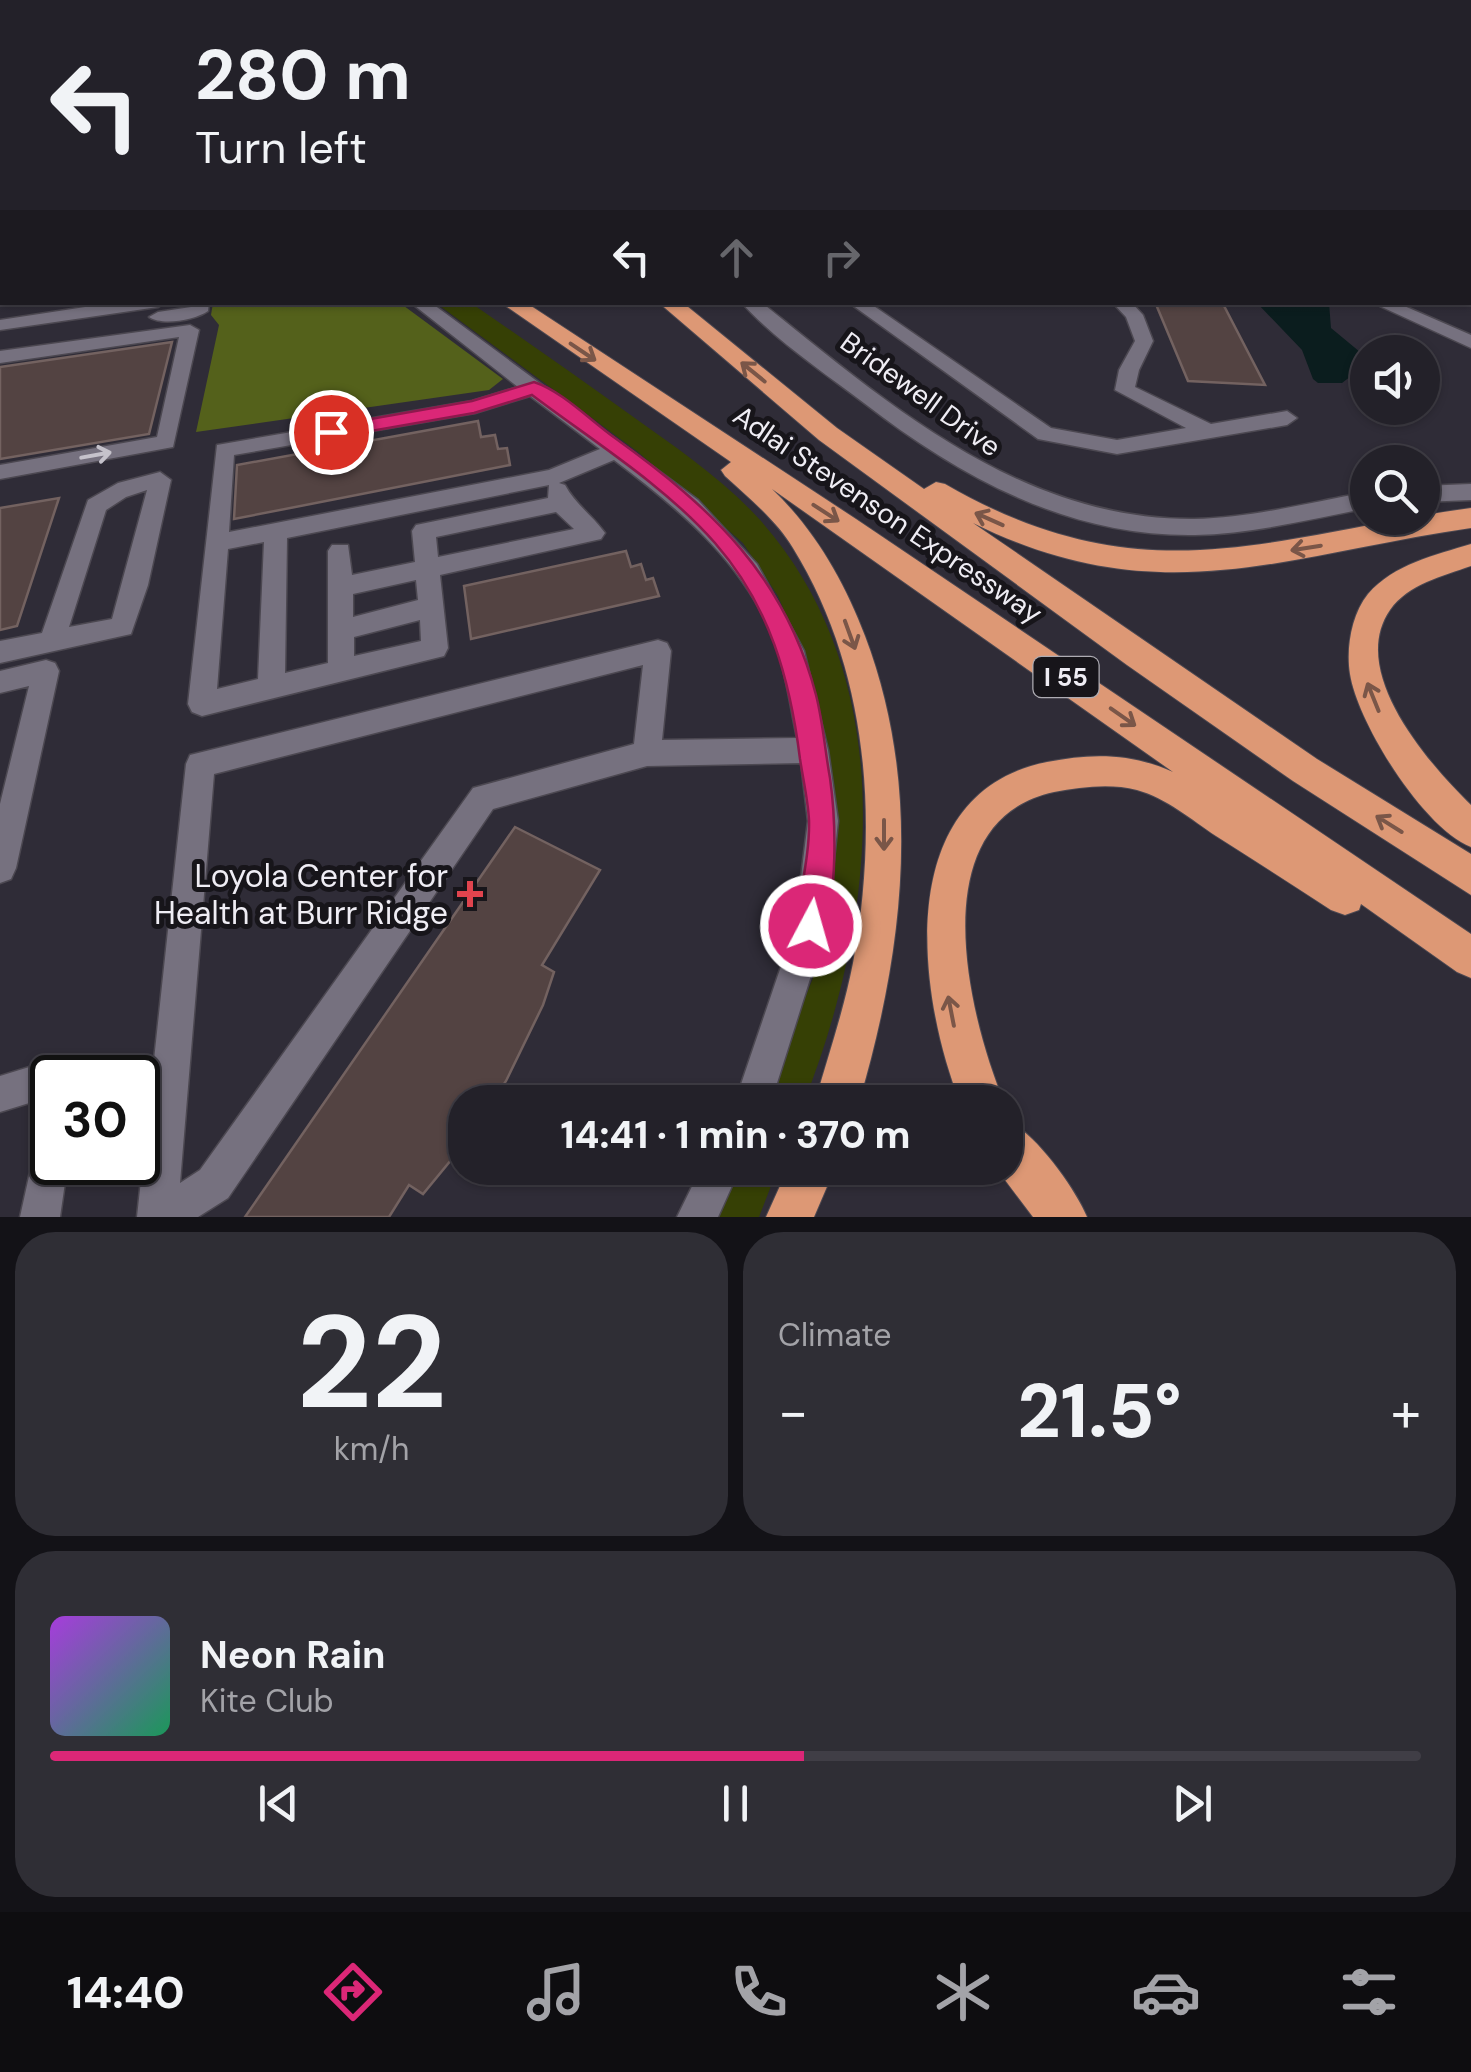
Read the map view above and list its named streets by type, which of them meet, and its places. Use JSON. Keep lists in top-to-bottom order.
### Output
{
  "streets": {
    "highway": ["Adlai Stevenson Expressway", "I 55"],
    "street": ["Bridewell Drive"]
  },
  "places": {
    "health": ["Loyola Center for Health at Burr Ridge"]
  },
  "page": {
    "turn": ["280 m", "Turn left"],
    "limit": "30",
    "trip": "14:41 · 1 min · 370 m",
    "tile": [
      ["22", "km/h"],
      "Climate"
    ],
    "heat": ["−", "21.5°", "+"],
    "song": ["Neon Rain", "Kite Club"],
    "tabs": "14:40"
  }
}
